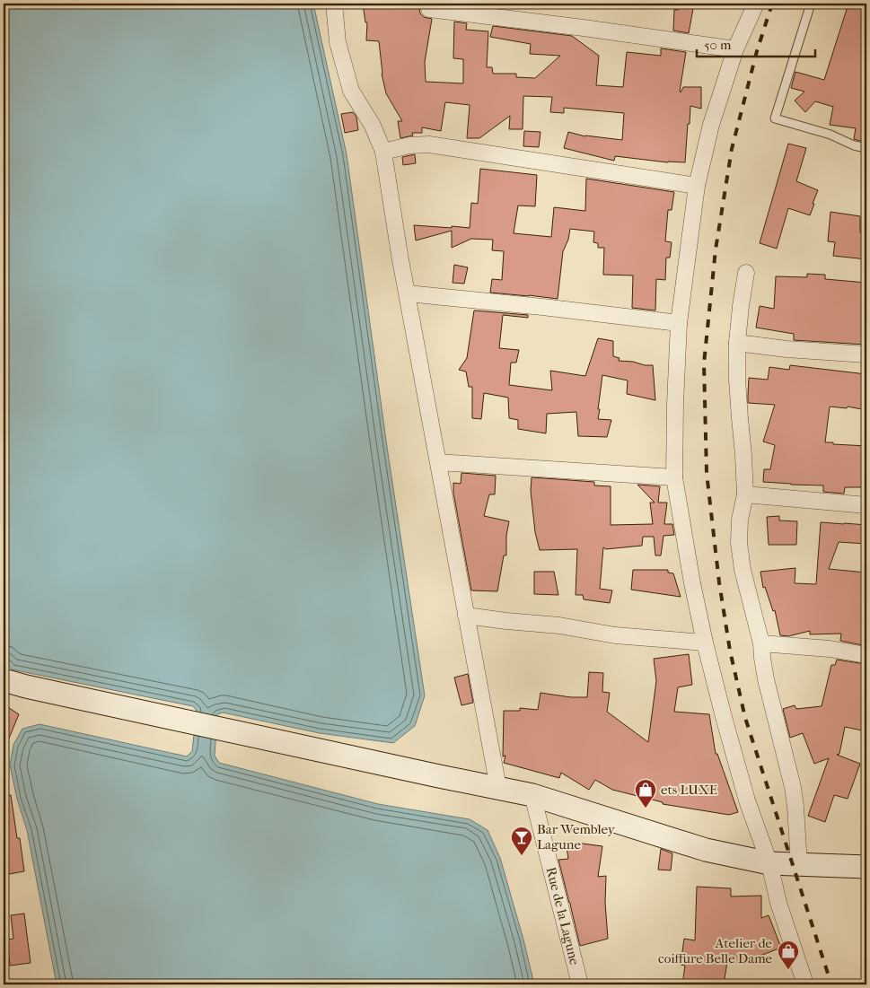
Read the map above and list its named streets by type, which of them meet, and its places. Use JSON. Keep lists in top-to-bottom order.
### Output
{
  "streets": {
    "street": ["Rue de la Lagune"]
  },
  "places": {
    "shop": ["ets LUXE", "Atelier de coiffure Belle Dame"],
    "bar": ["Bar Wembley Lagune"]
  },
  "scale_bar": "50 m"
}
